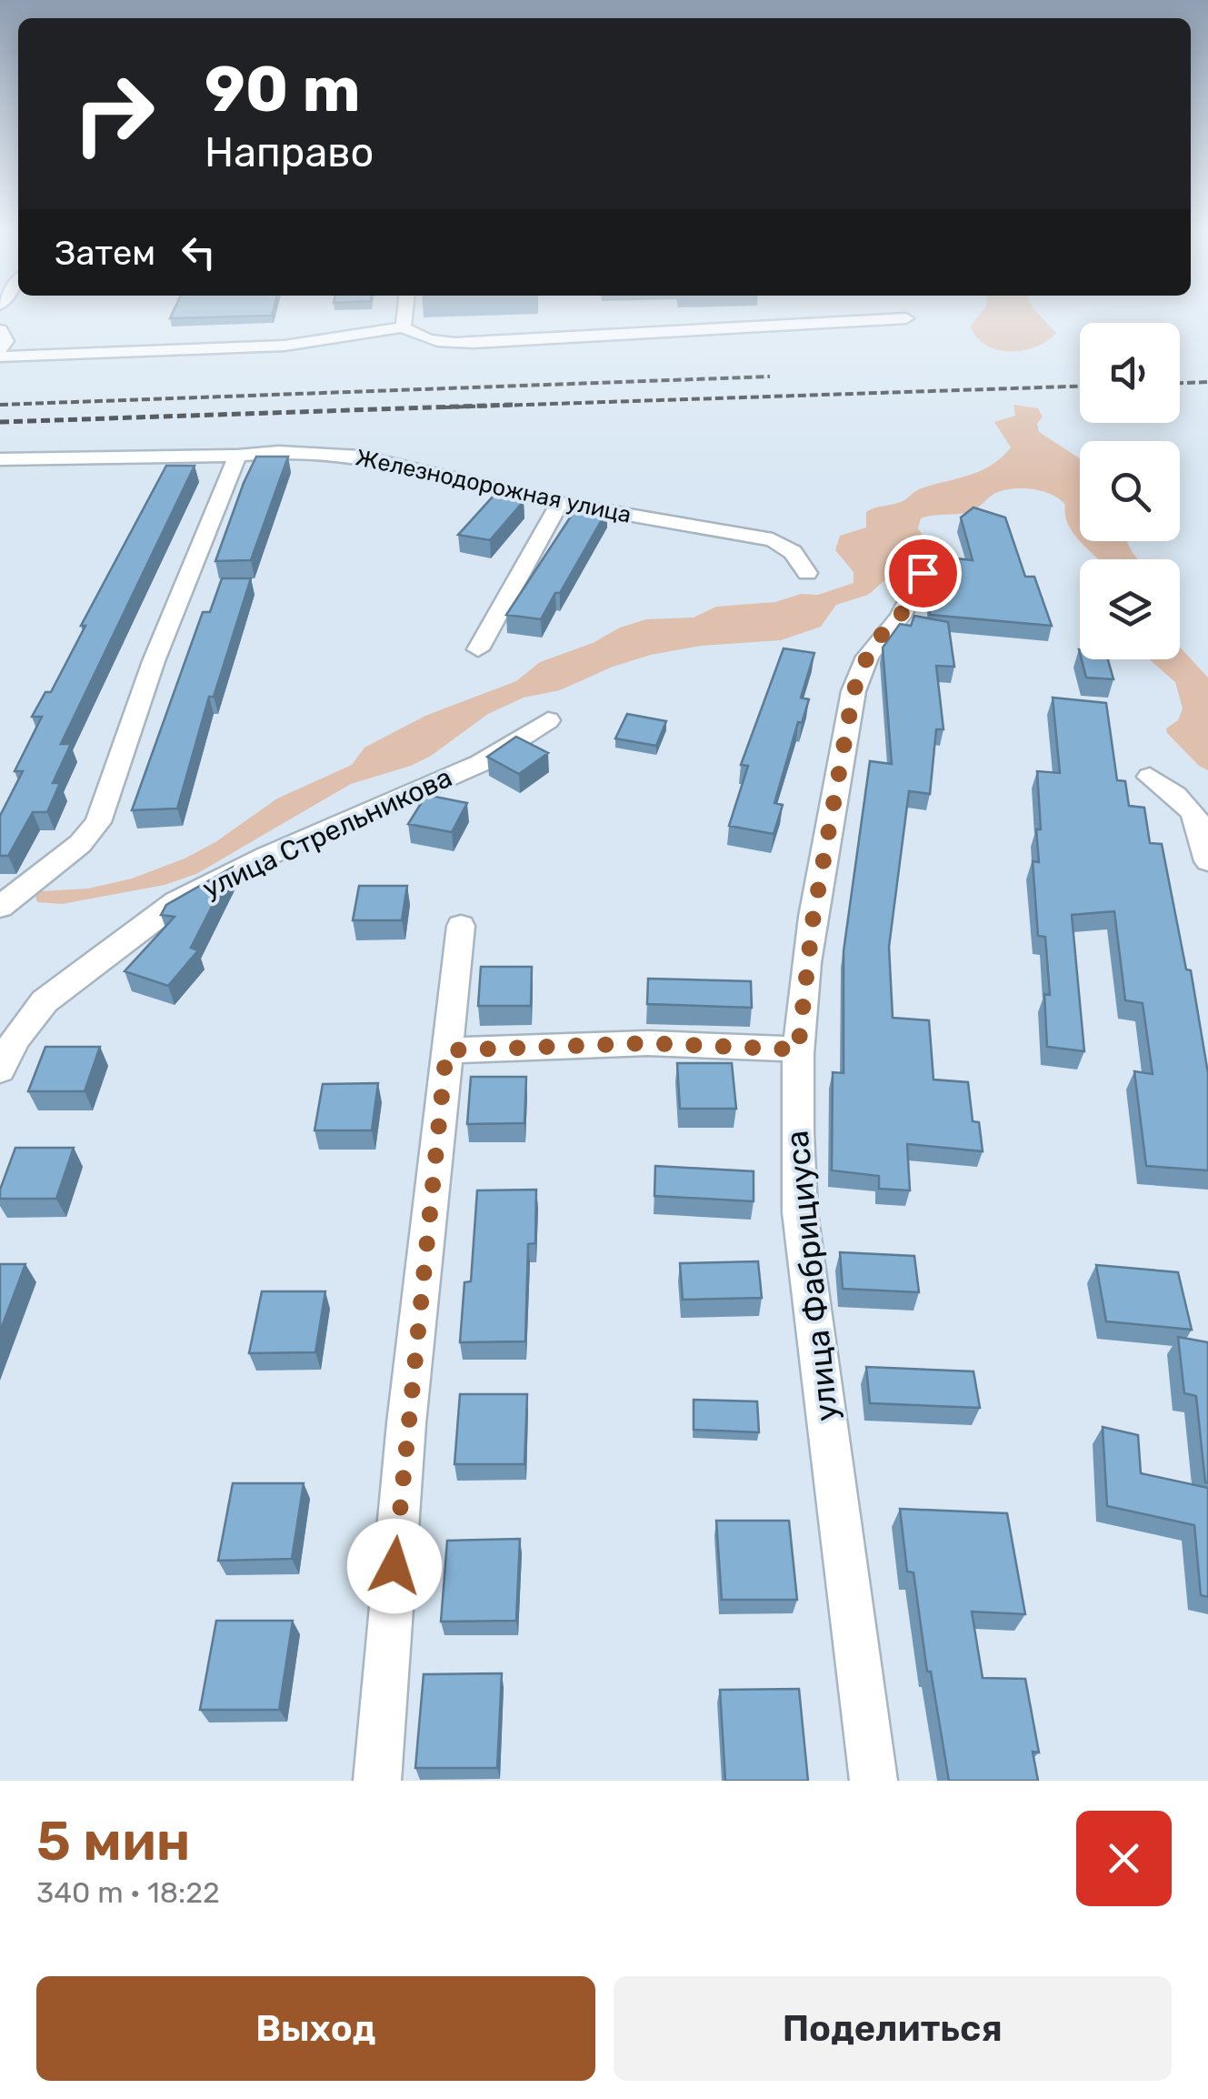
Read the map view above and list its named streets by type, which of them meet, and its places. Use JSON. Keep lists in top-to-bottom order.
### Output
{
  "streets": {
    "street": ["Железнодорожная улица", "улица Стрельникова", "улица Фабрициуса"]
  },
  "page": {
    "turn": ["90 m", "Направо"],
    "then": "Затем",
    "heading": ["5 мин", "340 m · 18:22"],
    "buttons": ["Выход", "Поделиться"]
  }
}
